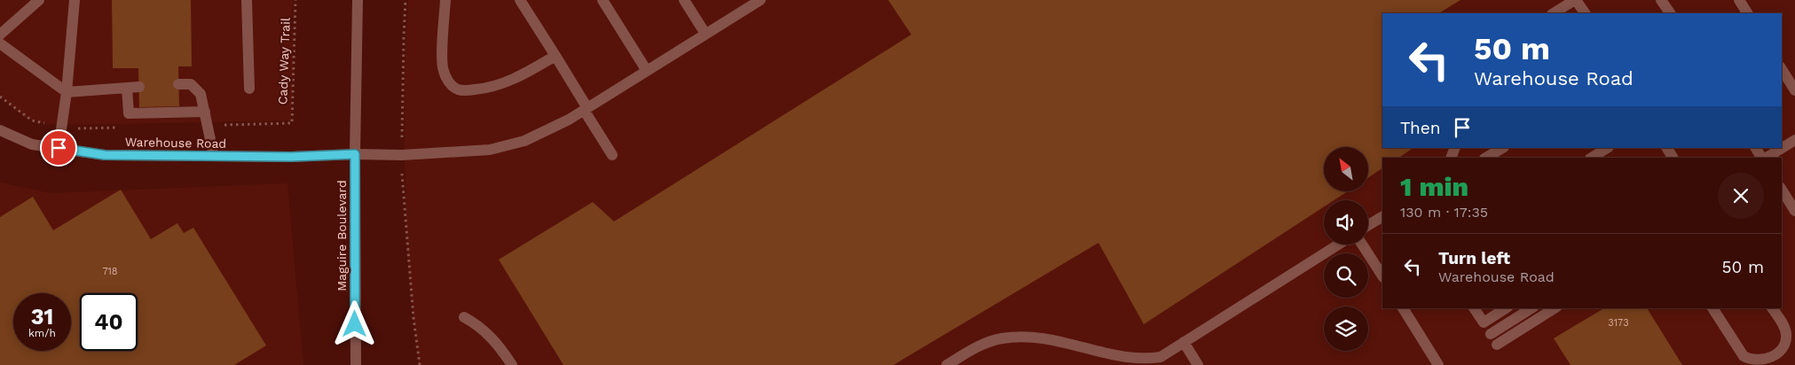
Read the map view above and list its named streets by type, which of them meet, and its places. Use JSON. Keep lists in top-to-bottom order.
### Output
{
  "streets": {
    "street": ["Warehouse Road", "Maguire Boulevard"],
    "path": ["Cady Way Trail"]
  },
  "crossings": [
    ["Warehouse Road", "Maguire Boulevard"]
  ],
  "house_numbers": ["718", "3173"],
  "north": "top left",
  "page": {
    "turn": ["50 m", "Warehouse Road"],
    "then": "Then",
    "heading": ["1 min", "130 m · 17:35"],
    "list": [
      {
        "name": "Turn left",
        "note": "Warehouse Road",
        "value": "50 m"
      }
    ],
    "speed": "31 km/h",
    "limit": "40"
  }
}
